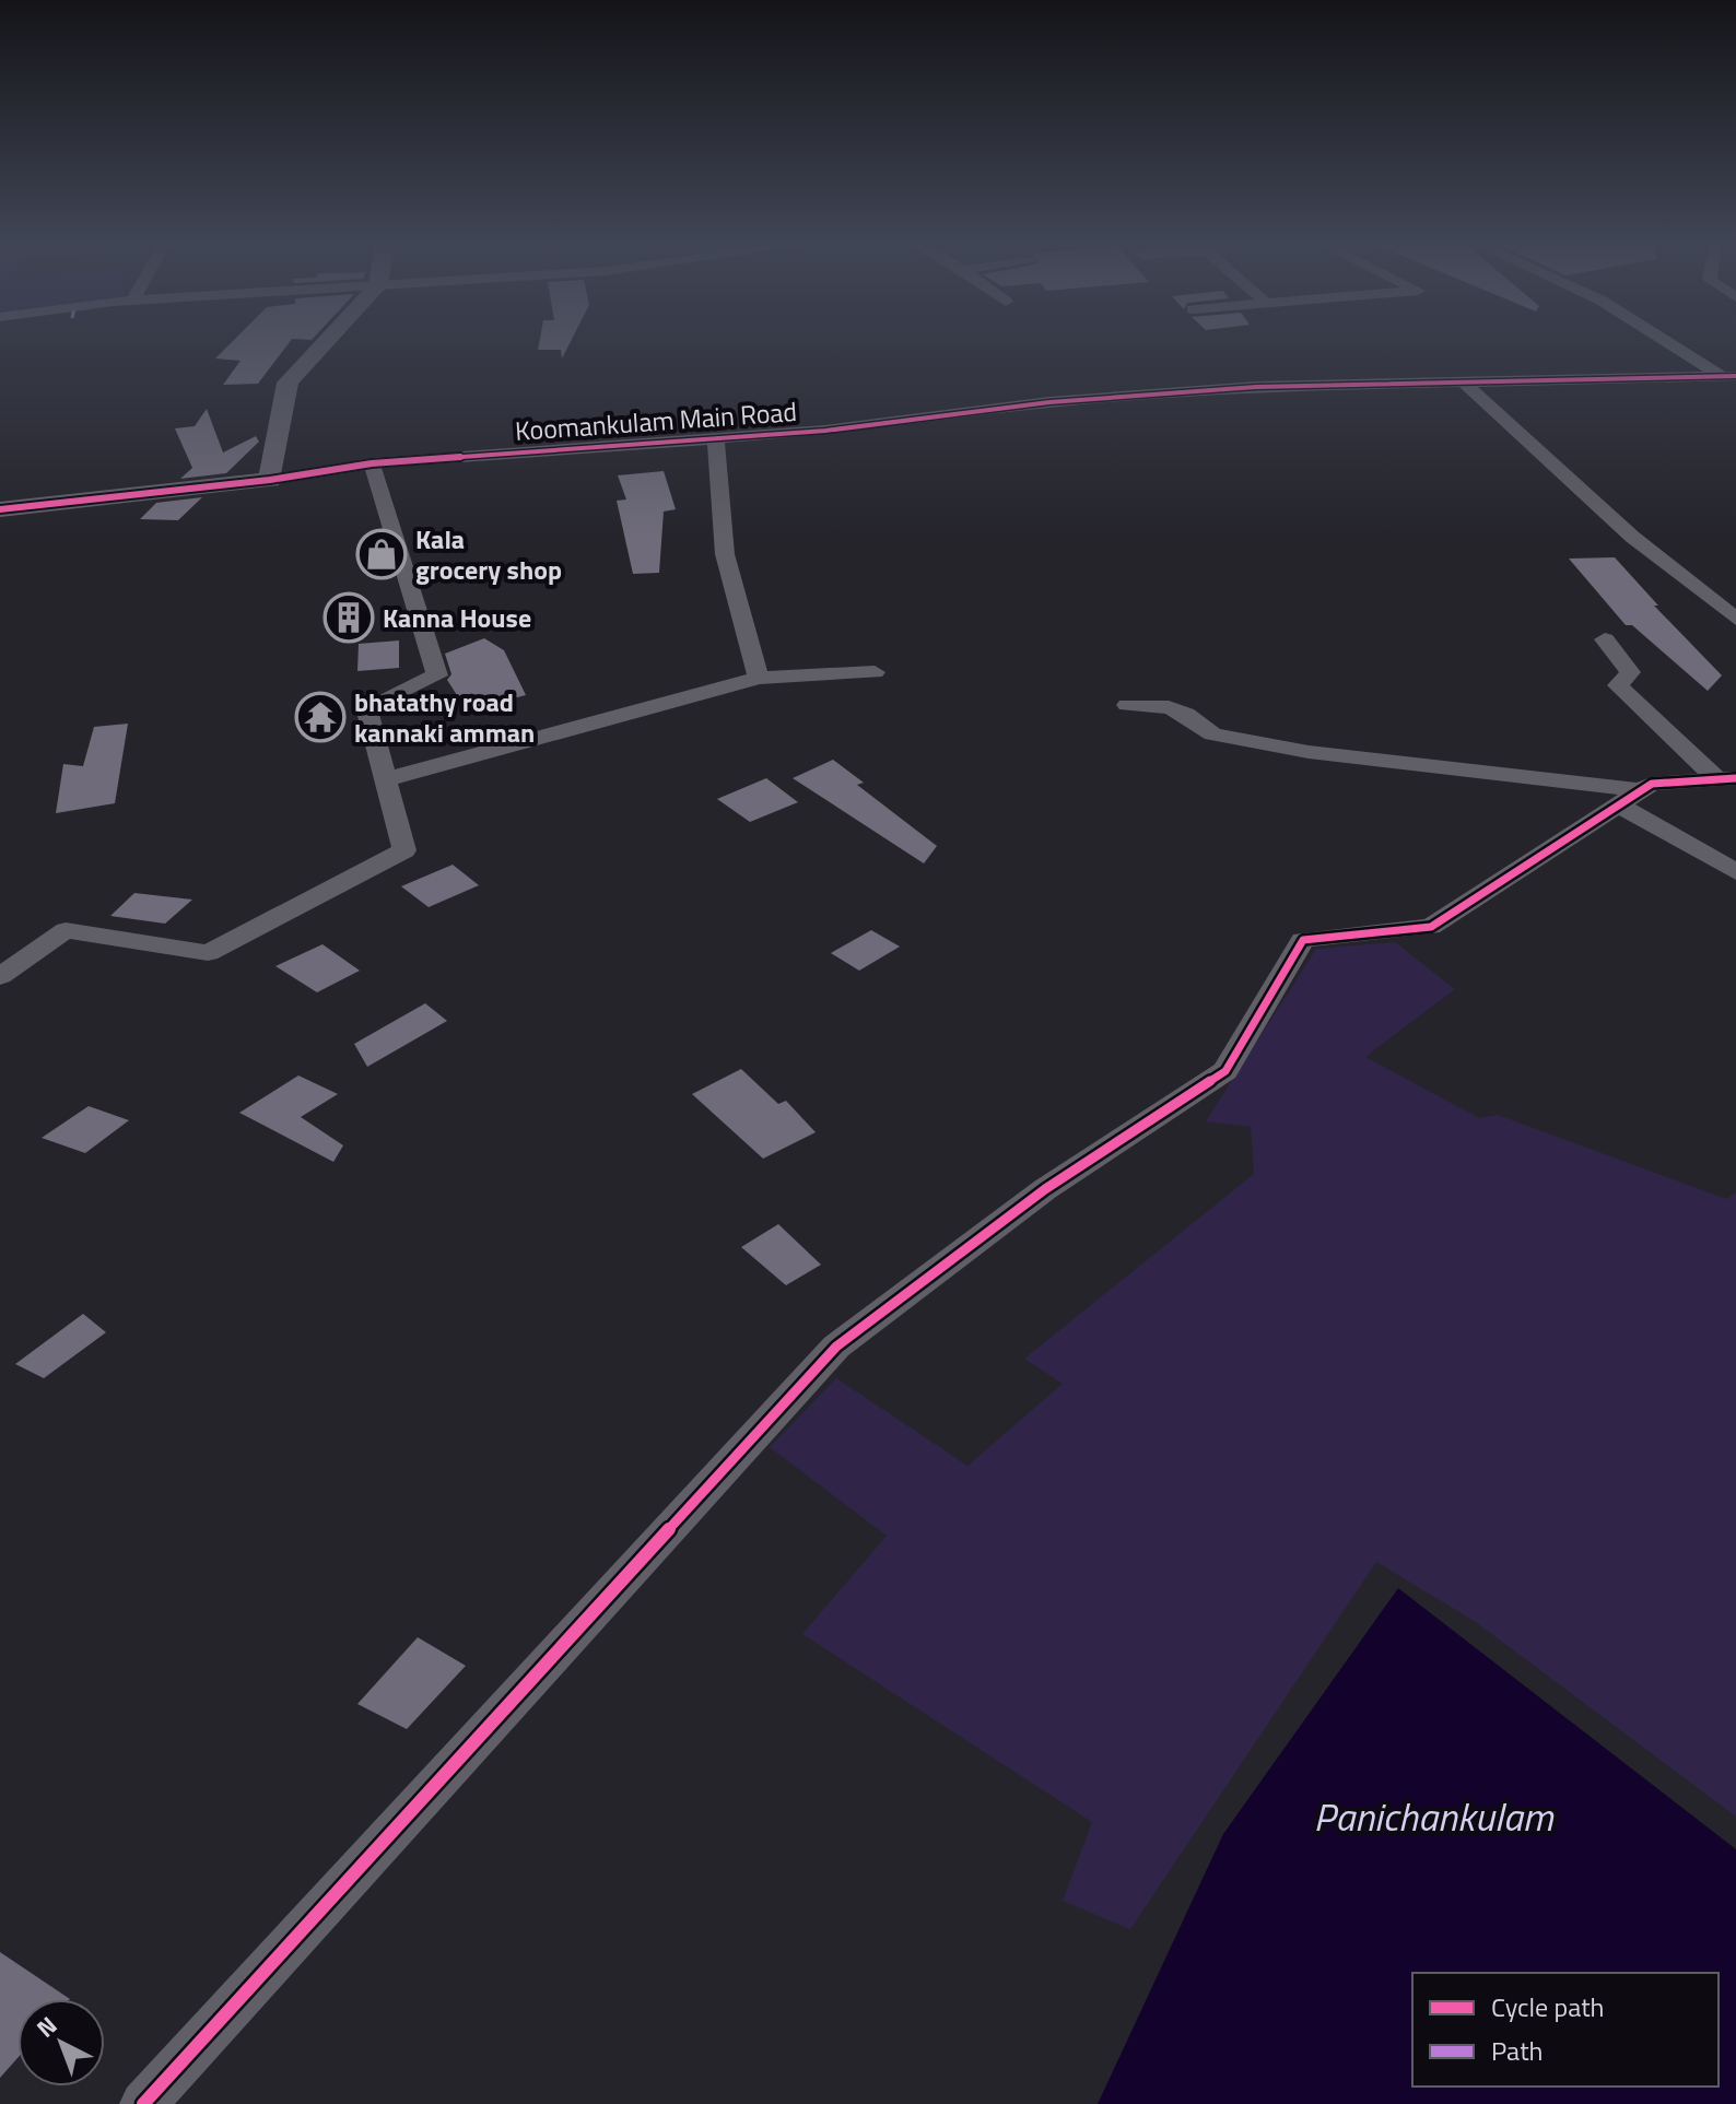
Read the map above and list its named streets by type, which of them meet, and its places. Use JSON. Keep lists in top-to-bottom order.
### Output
{
  "streets": {
    "street": ["Koomankulam Main Road"]
  },
  "water": ["Panichankulam"],
  "places": {
    "shop": ["Kala grocery shop"],
    "building": ["Kanna House"],
    "temple": ["bhatathy road kannaki amman"]
  },
  "legend": ["Cycle path", "Path"],
  "north": "top left"
}
